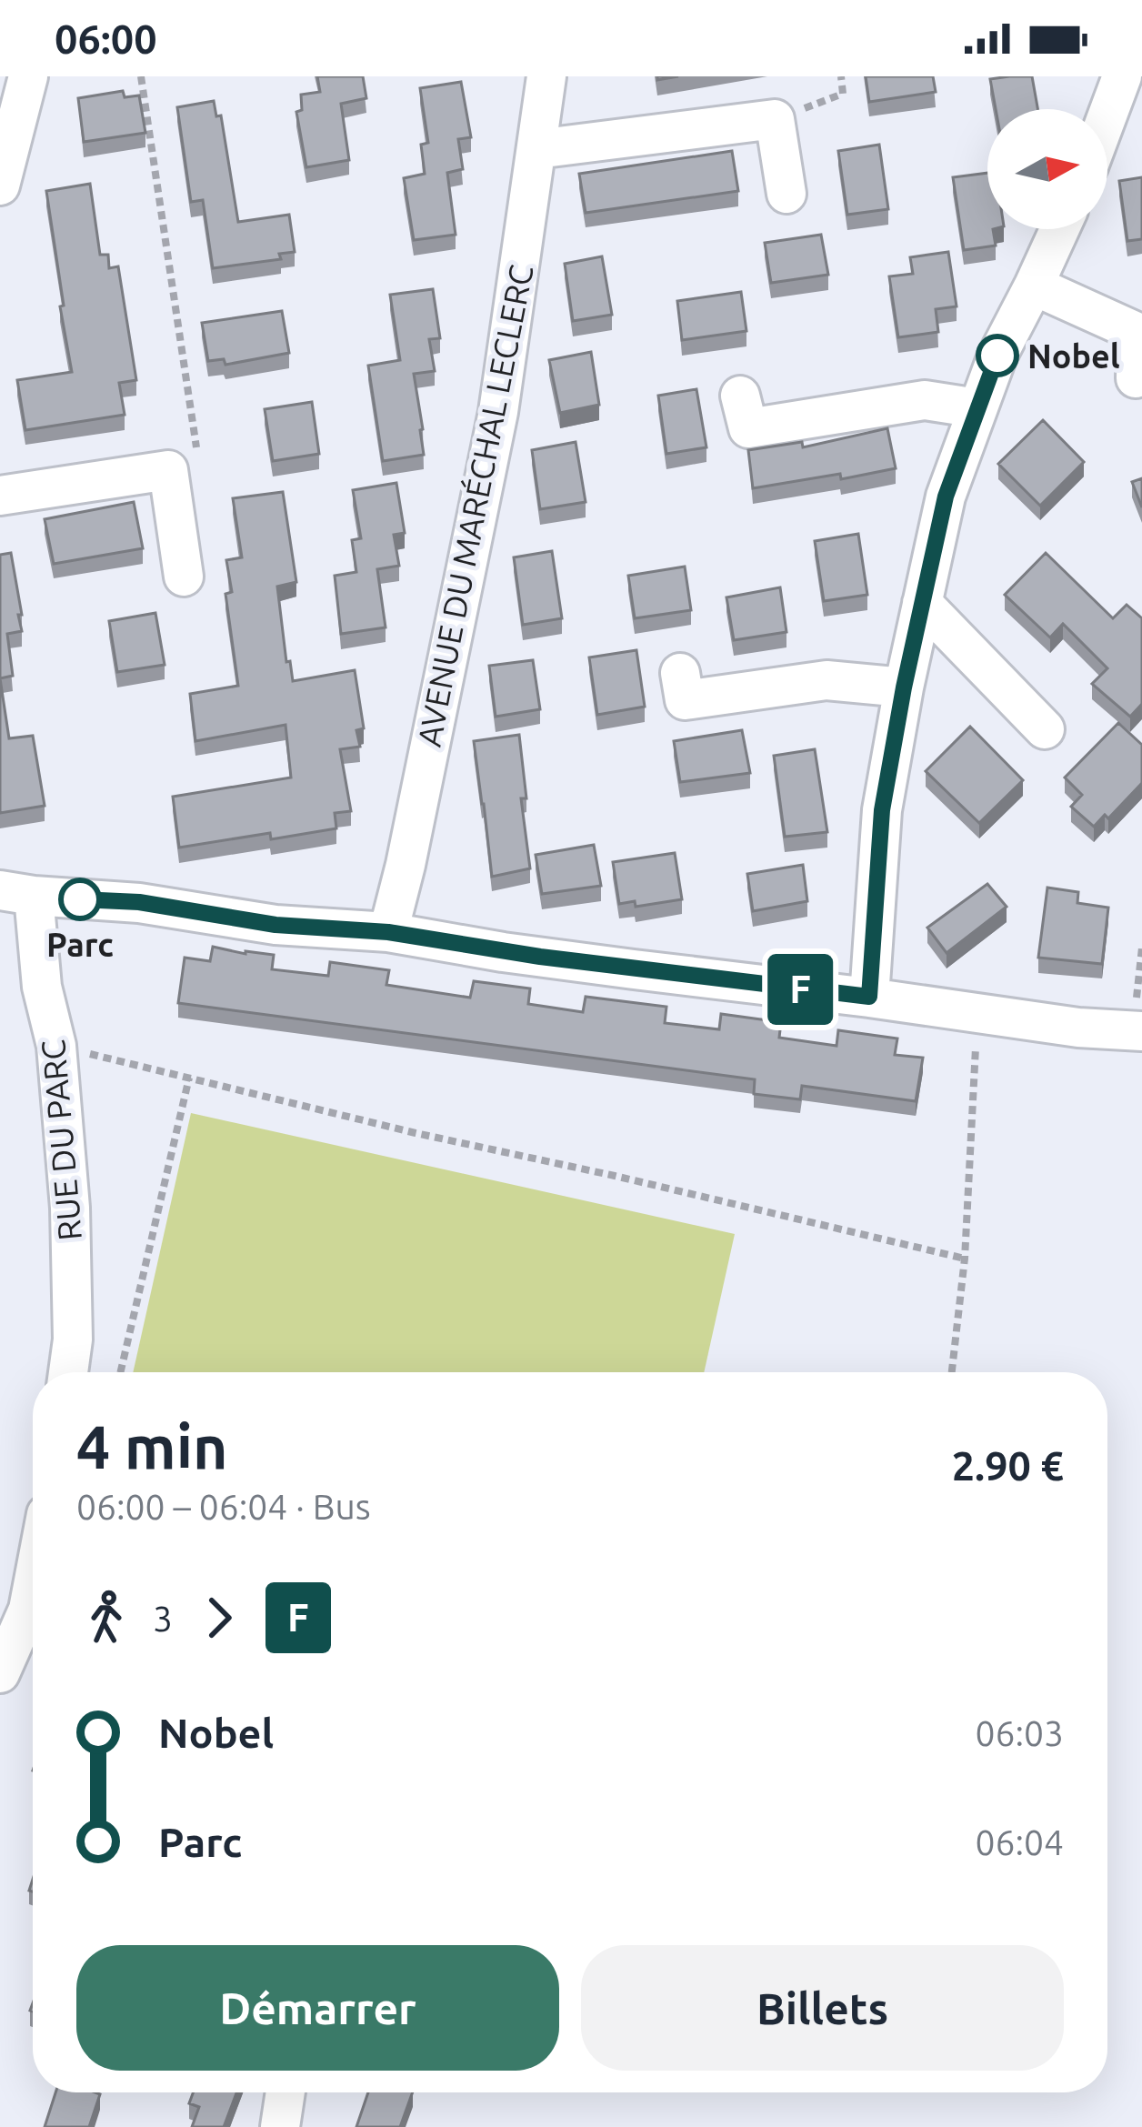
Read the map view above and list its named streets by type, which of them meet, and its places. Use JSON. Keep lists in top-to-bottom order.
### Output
{
  "streets": {
    "street": ["AVENUE DU MARÉCHAL LECLERC", "RUE DU PARC"]
  },
  "places": ["Nobel", "Parc"],
  "lines": ["bus line F"],
  "north": "right",
  "page": {
    "status": "06:00",
    "on_map": "F",
    "heading": ["4 min", "06:00 – 06:04 · Bus", "2.90 €"],
    "legs": ["3", "F"],
    "list": [
      {
        "name": "Nobel",
        "value": "06:03"
      },
      {
        "name": "Parc",
        "value": "06:04"
      }
    ],
    "buttons": ["Démarrer", "Billets"]
  }
}
